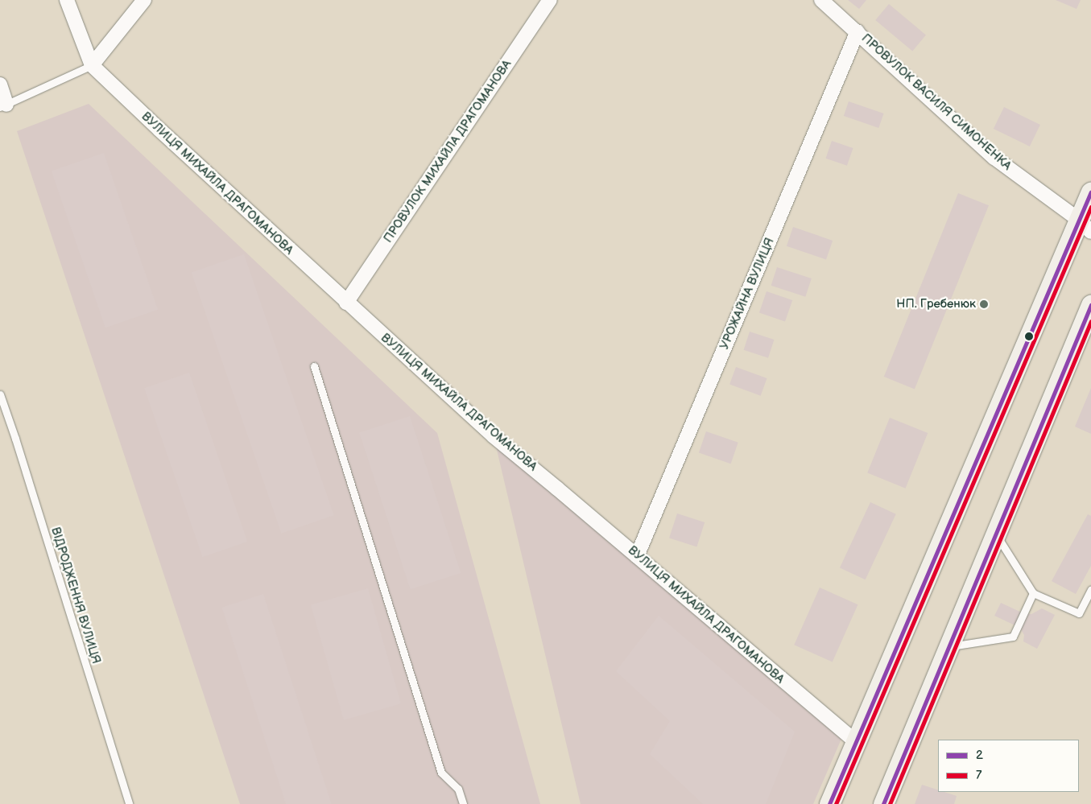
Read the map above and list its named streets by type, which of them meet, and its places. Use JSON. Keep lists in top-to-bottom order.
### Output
{
  "streets": {
    "street": [
      "ПРОВУЛОК ВАСИЛЯ СИМОНЕНКА",
      "ПРОВУЛОК МИХАЙЛА ДРАГОМАНОВА",
      "ВУЛИЦЯ МИХАЙЛА ДРАГОМАНОВА",
      "УРОЖАЙНА ВУЛИЦЯ"
    ],
    "lane": ["ВІДРОДЖЕННЯ ВУЛИЦЯ"]
  },
  "crossings": [
    ["ПРОВУЛОК ВАСИЛЯ СИМОНЕНКА", "УРОЖАЙНА ВУЛИЦЯ"],
    ["ПРОВУЛОК МИХАЙЛА ДРАГОМАНОВА", "ВУЛИЦЯ МИХАЙЛА ДРАГОМАНОВА"],
    ["ВУЛИЦЯ МИХАЙЛА ДРАГОМАНОВА", "УРОЖАЙНА ВУЛИЦЯ"]
  ],
  "places": ["НП. Гребенюк"],
  "lines": ["transit line 2", "transit line 7"],
  "legend": ["2", "7"]
}
